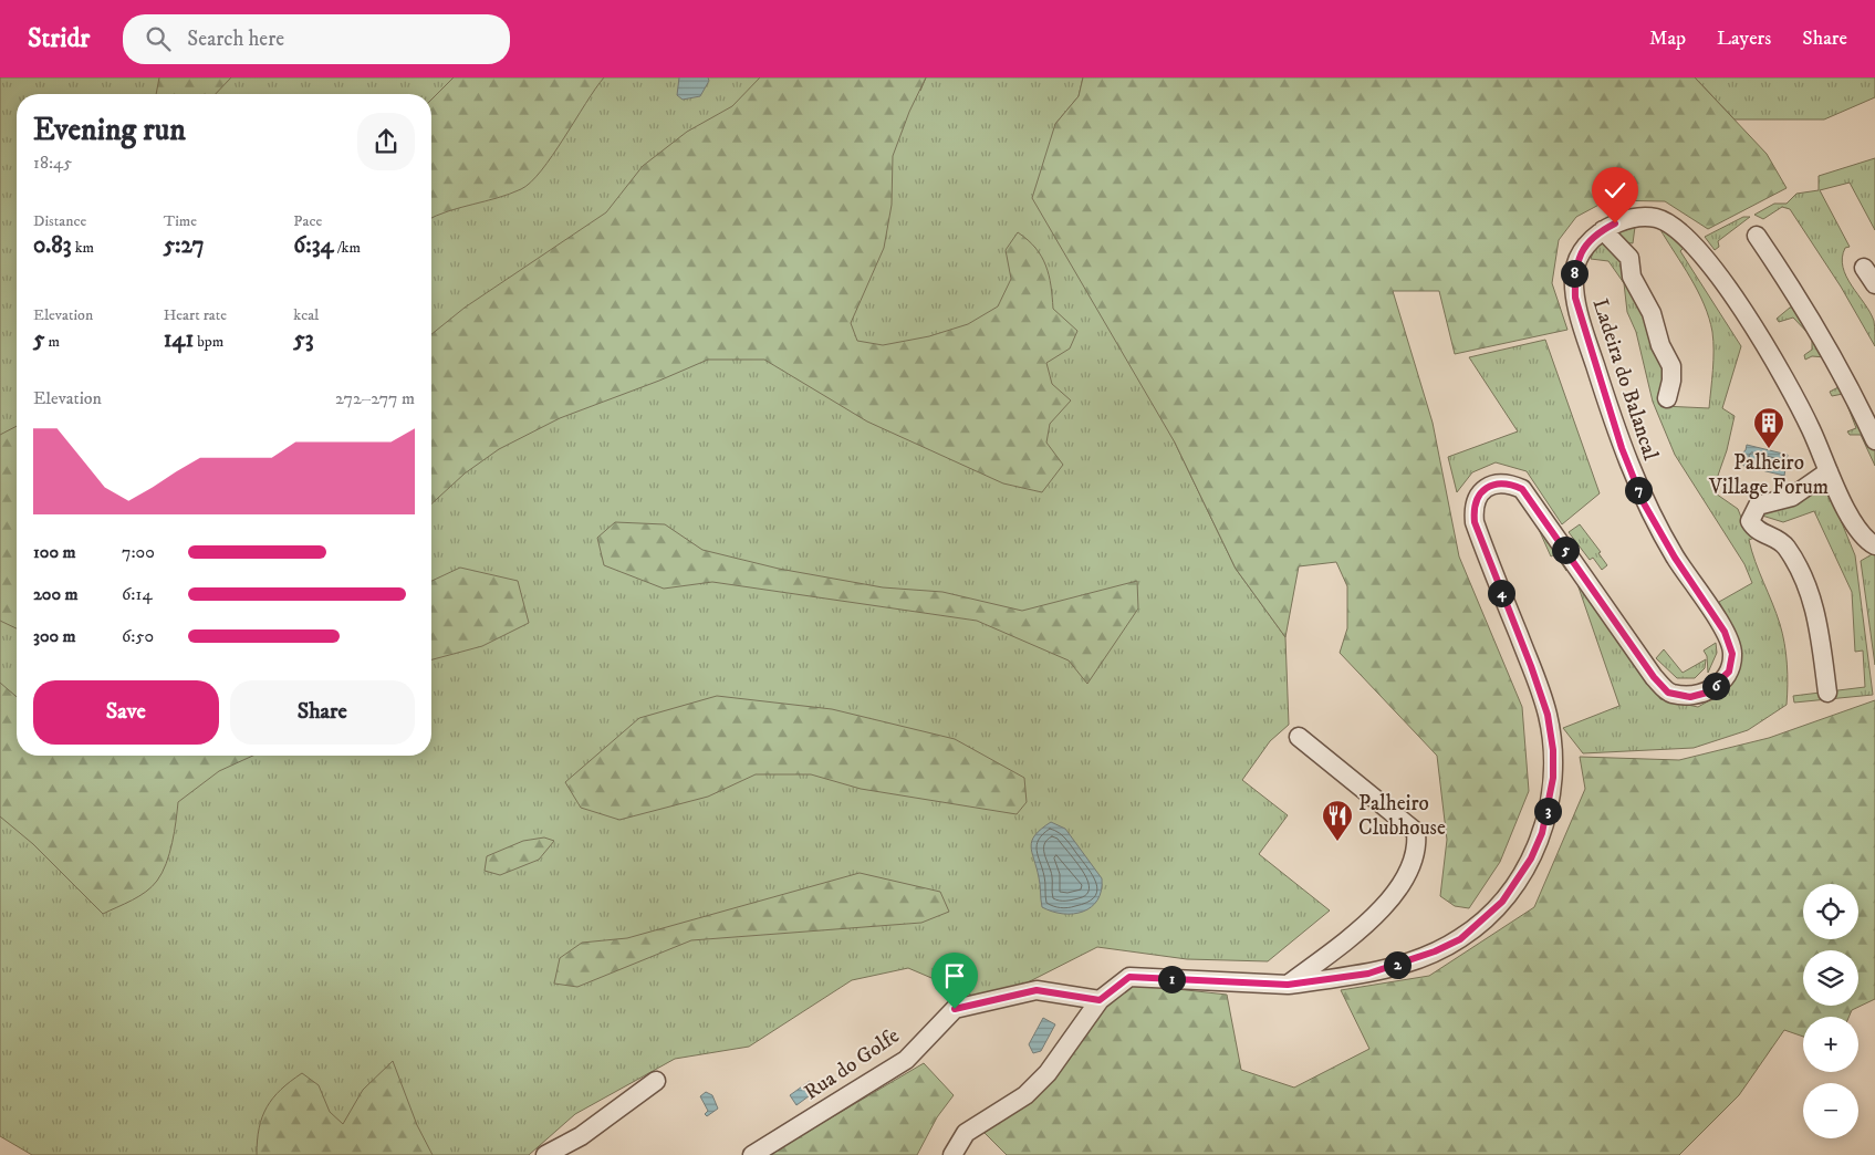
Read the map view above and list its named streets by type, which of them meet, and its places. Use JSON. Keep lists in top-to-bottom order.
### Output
{
  "streets": {
    "street": ["Ladeira do Balancal", "Rua do Golfe"]
  },
  "crossings": [
    ["Ladeira do Balancal", "Rua do Golfe"]
  ],
  "places": {
    "building": ["Palheiro Village Forum"],
    "restaurant": ["Palheiro Clubhouse"]
  },
  "page": {
    "header": "Stridr",
    "search": "Search here",
    "nav": ["Map", "Layers", "Share"],
    "heading": ["Evening run", "18:45"],
    "stats": [
      ["Distance", "0.83 km"],
      ["Time", "5:27"],
      ["Pace", "6:34 /km"],
      ["Elevation", "5 m"],
      ["Heart rate", "141 bpm"],
      ["kcal", "53"]
    ],
    "pins": [
      "8",
      "7",
      "5",
      "4",
      "6",
      "3",
      "2",
      "1"
    ],
    "chart": ["Elevation", "272–277 m"],
    "list": [
      {
        "name": "100 m",
        "note": "7:00"
      },
      {
        "name": "200 m",
        "note": "6:14"
      },
      {
        "name": "300 m",
        "note": "6:50"
      }
    ],
    "buttons": ["Save", "Share"],
    "map_buttons": ["+", "−"]
  }
}
